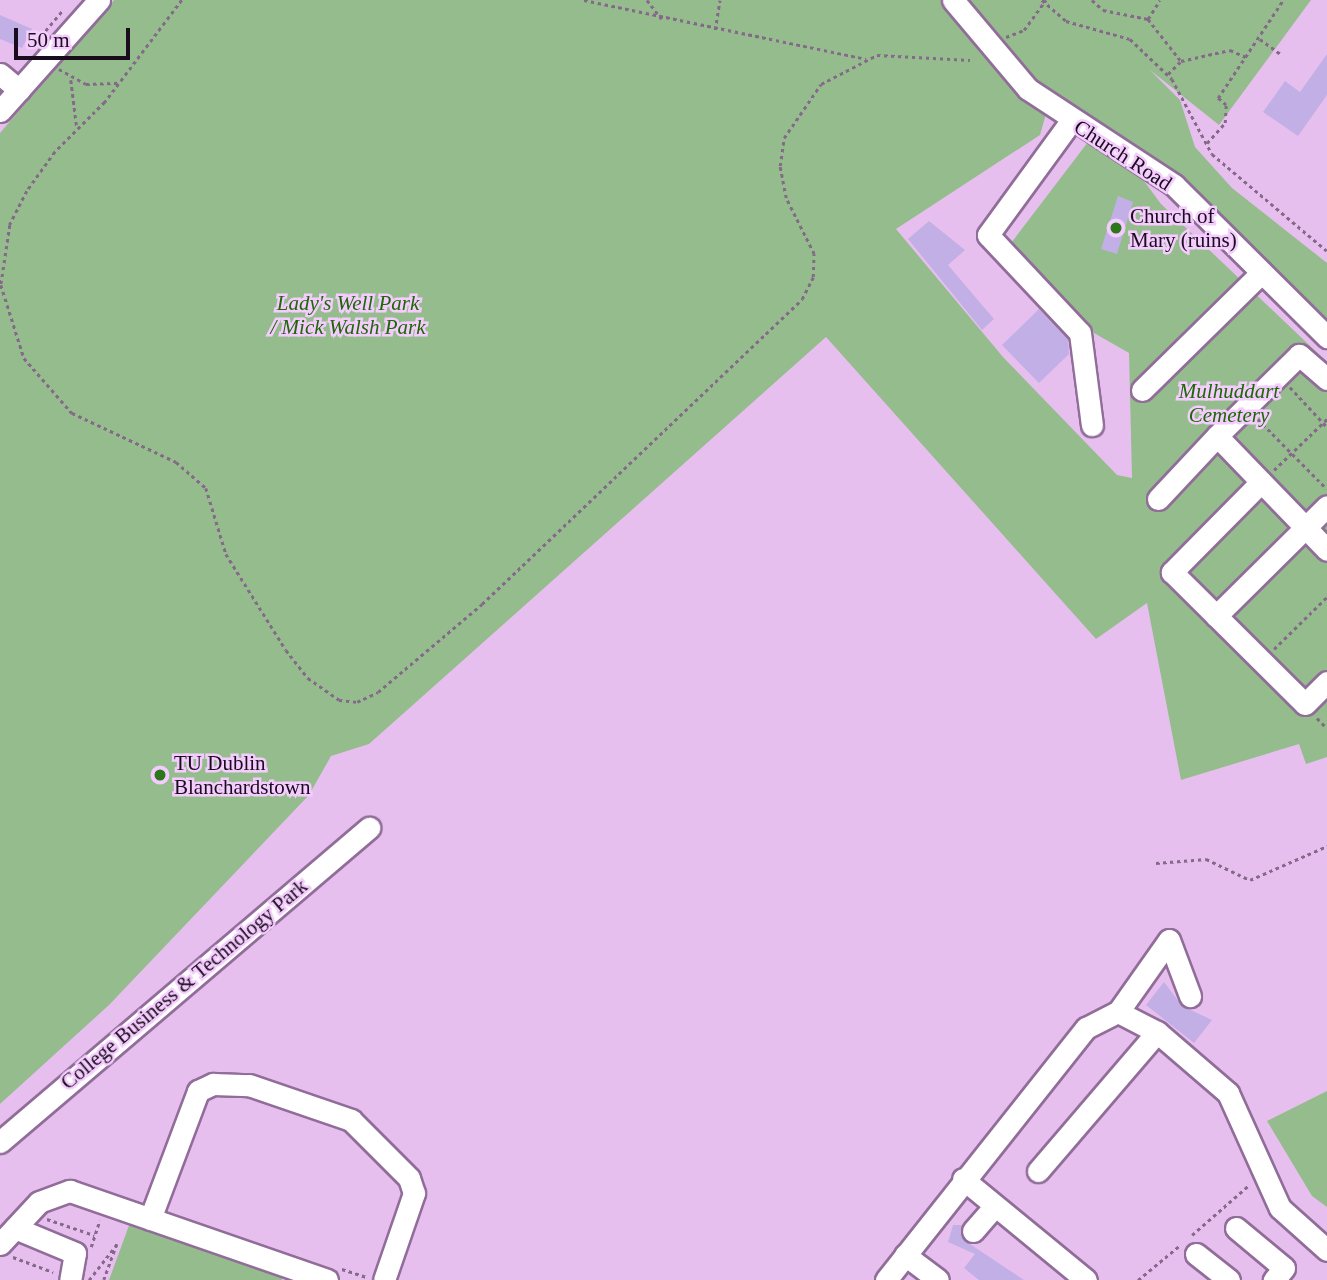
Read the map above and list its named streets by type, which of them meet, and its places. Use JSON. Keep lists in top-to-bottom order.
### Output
{
  "streets": {
    "street": ["Church Road", "College Business & Technology Park"]
  },
  "parks": ["Lady's Well Park / Mick Walsh Park", "Mulhuddart Cemetery"],
  "places": ["Church of Mary (ruins)", "TU Dublin Blanchardstown"],
  "scale_bar": "50 m"
}
